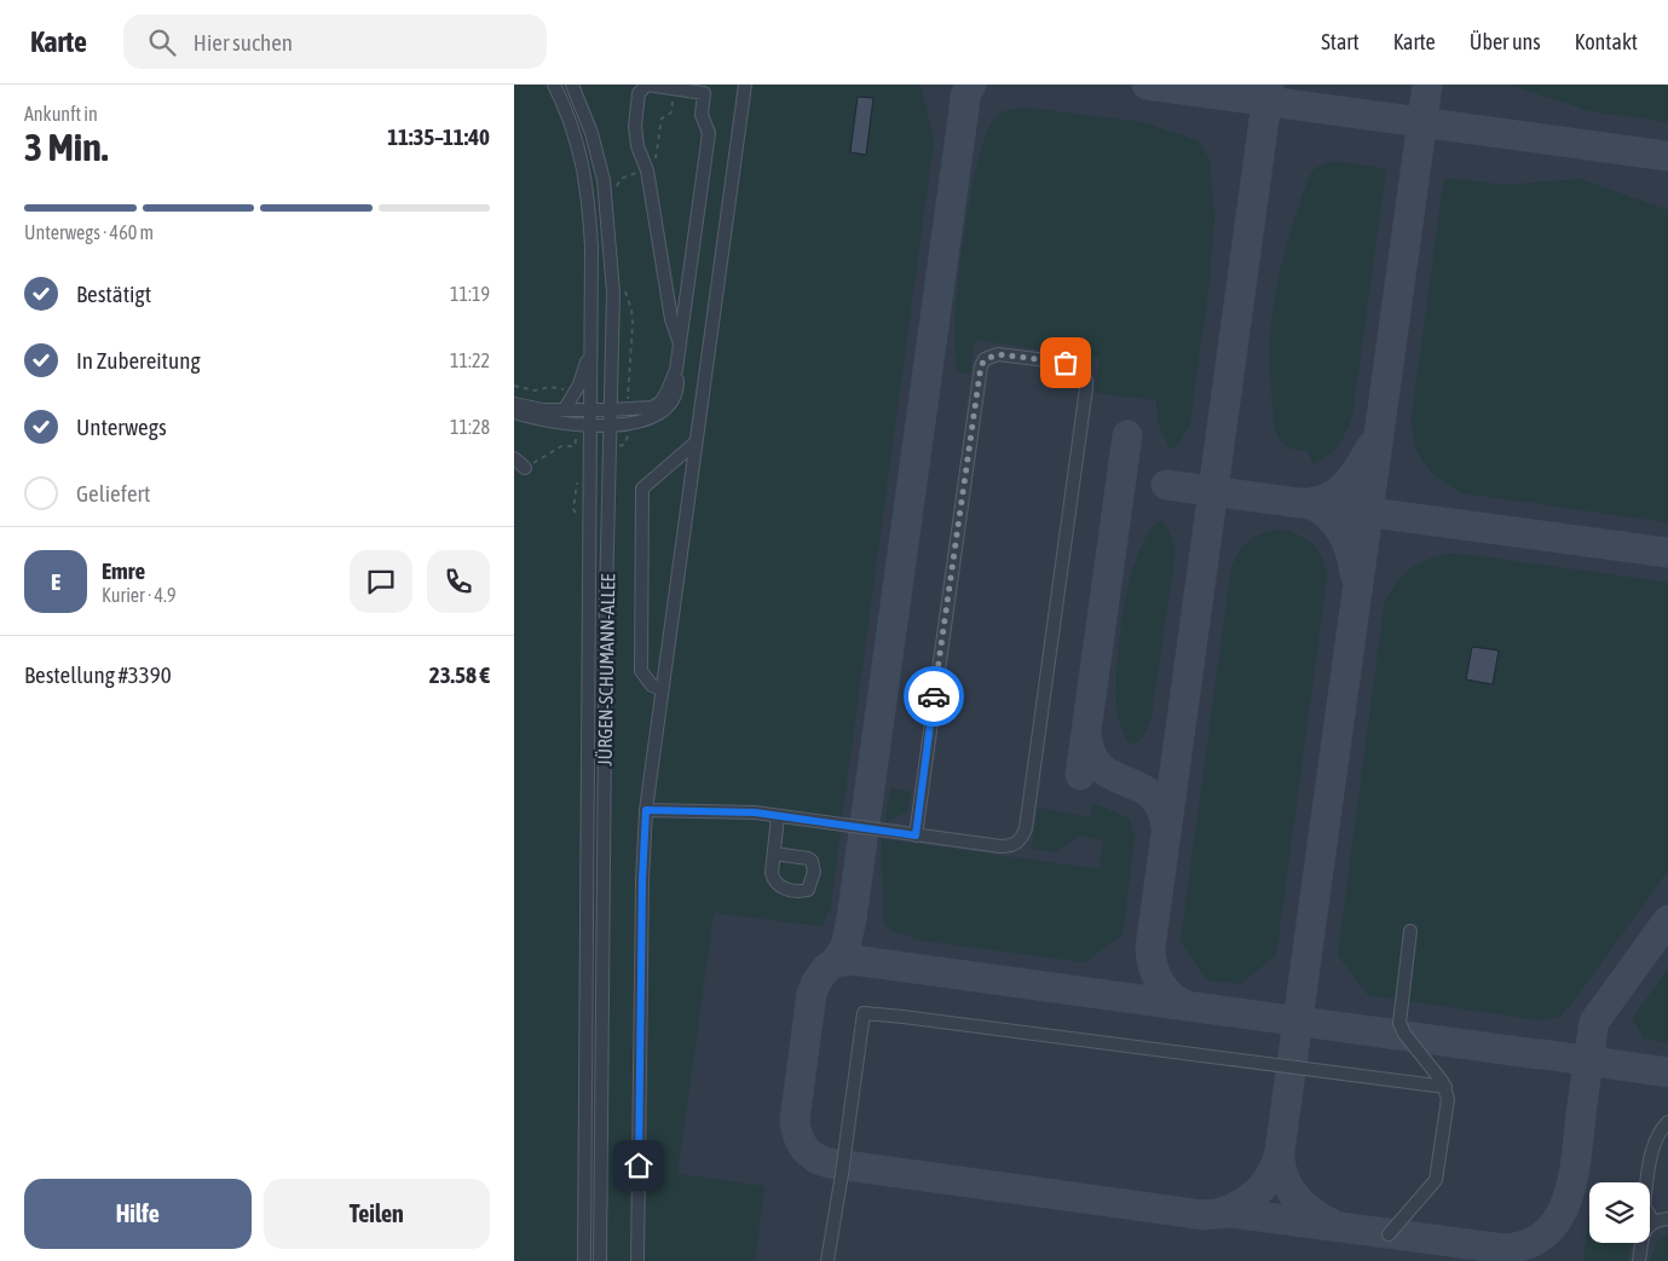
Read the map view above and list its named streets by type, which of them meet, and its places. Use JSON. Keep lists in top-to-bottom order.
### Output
{
  "streets": {
    "street": ["JÜRGEN-SCHUMANN-ALLEE"]
  },
  "page": {
    "header": "Karte",
    "search": "Hier suchen",
    "nav": [
      "Start",
      "Karte",
      "Über uns",
      "Kontakt"
    ],
    "heading": ["3 Min.", "Ankunft in", "11:35–11:40"],
    "panel": [
      "Emre",
      "Kurier · 4.9",
      "Bestellung #3390",
      "23.58 €"
    ],
    "bar": "Unterwegs · 460 m",
    "list": [
      ["Bestätigt", "11:19"],
      ["In Zubereitung", "11:22"],
      ["Unterwegs", "11:28"],
      "Geliefert"
    ],
    "round": "E",
    "buttons": ["Hilfe", "Teilen"]
  }
}
